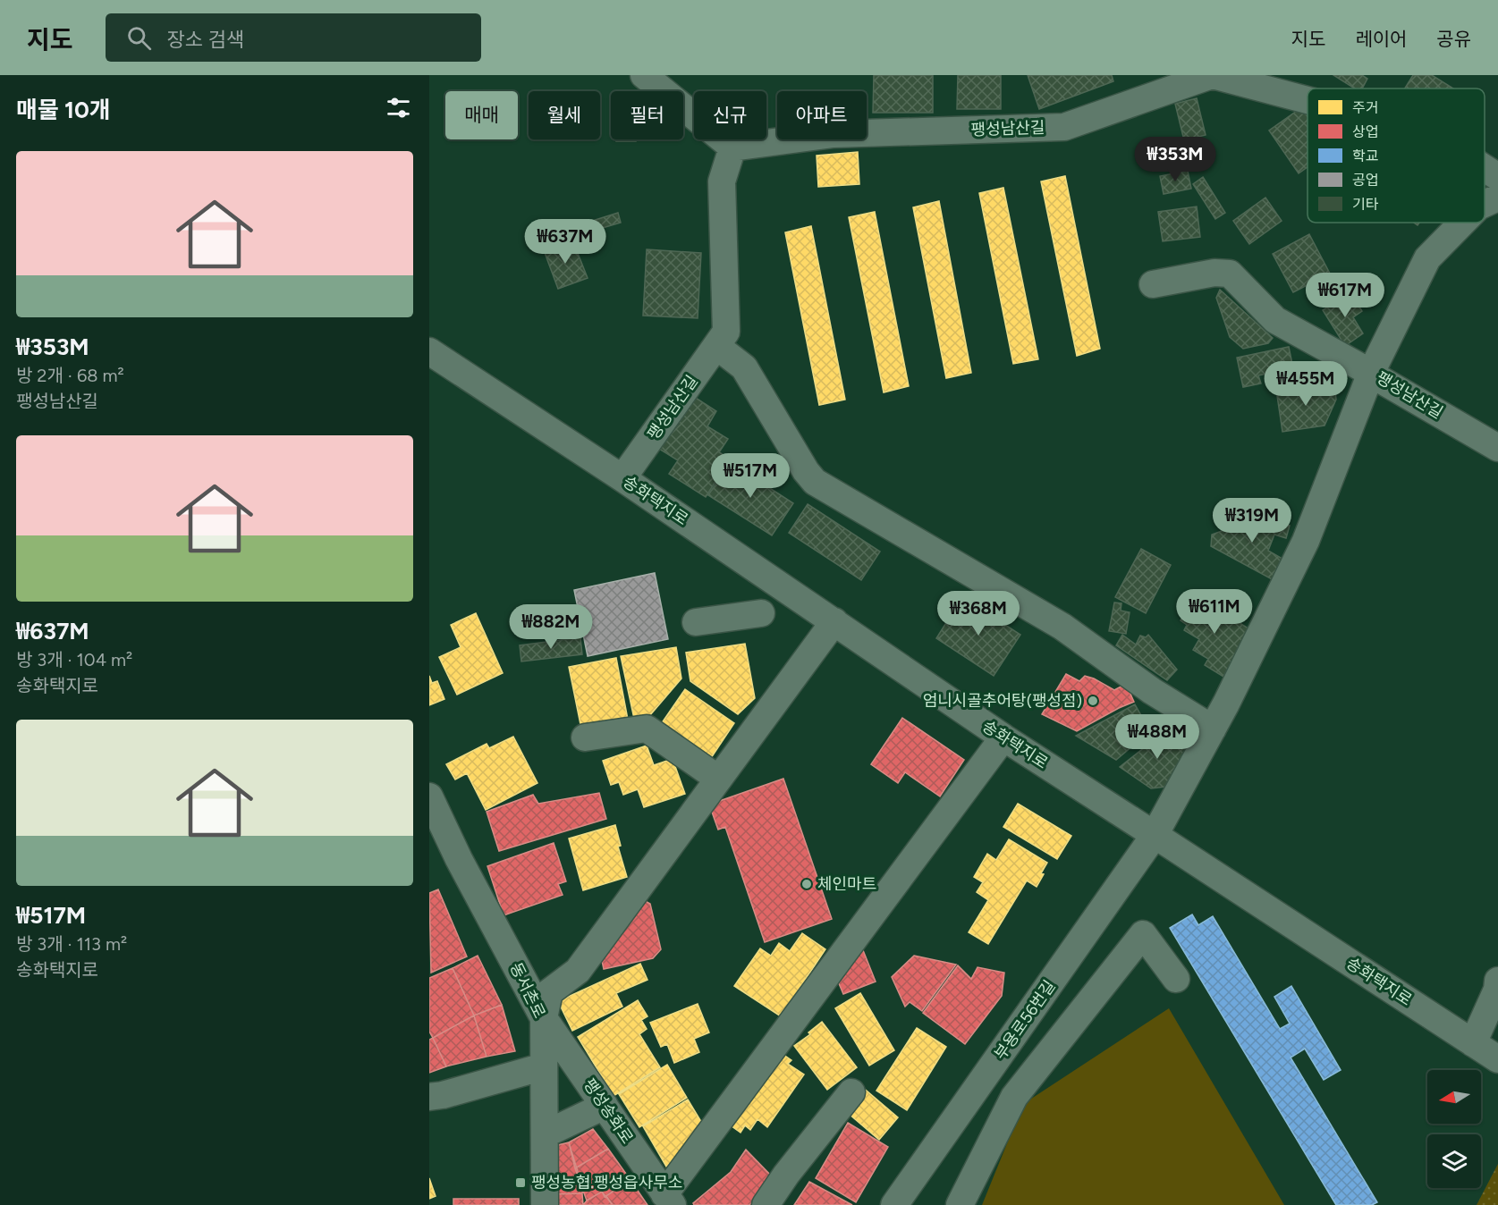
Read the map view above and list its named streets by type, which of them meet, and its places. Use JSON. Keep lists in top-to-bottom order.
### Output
{
  "streets": {
    "street": [
      "팽성남산길",
      "송화택지로",
      "동서촌로",
      "부용로56번길",
      "팽성송화로"
    ]
  },
  "crossings": [
    ["팽성남산길", "송화택지로"],
    ["팽성남산길", "부용로56번길"],
    ["송화택지로", "부용로56번길"],
    ["동서촌로", "팽성송화로"]
  ],
  "places": {
    "other": ["엄니시골추어탕(팽성점)", "체인마트"],
    "transit": ["팽성농협.팽성읍사무소"]
  },
  "legend": [
    "주거",
    "상업",
    "학교",
    "공업",
    "기타"
  ],
  "north": "left",
  "page": {
    "header": "지도",
    "search": "장소 검색",
    "nav": ["지도", "레이어", "공유"],
    "heading": "매물 10개",
    "chip": [
      "매매",
      "월세",
      "필터",
      "신규",
      "아파트"
    ],
    "price": [
      "₩353M",
      "₩637M",
      "₩617M",
      "₩455M",
      "₩517M",
      "₩319M",
      "₩611M",
      "₩368M",
      "₩882M",
      "₩488M"
    ],
    "list": [
      {
        "name": "₩353M",
        "note": "방 2개 · 68 m² · 팽성남산길"
      },
      {
        "name": "₩637M",
        "note": "방 3개 · 104 m² · 송화택지로"
      },
      {
        "name": "₩517M",
        "note": "방 3개 · 113 m² · 송화택지로"
      }
    ]
  }
}
